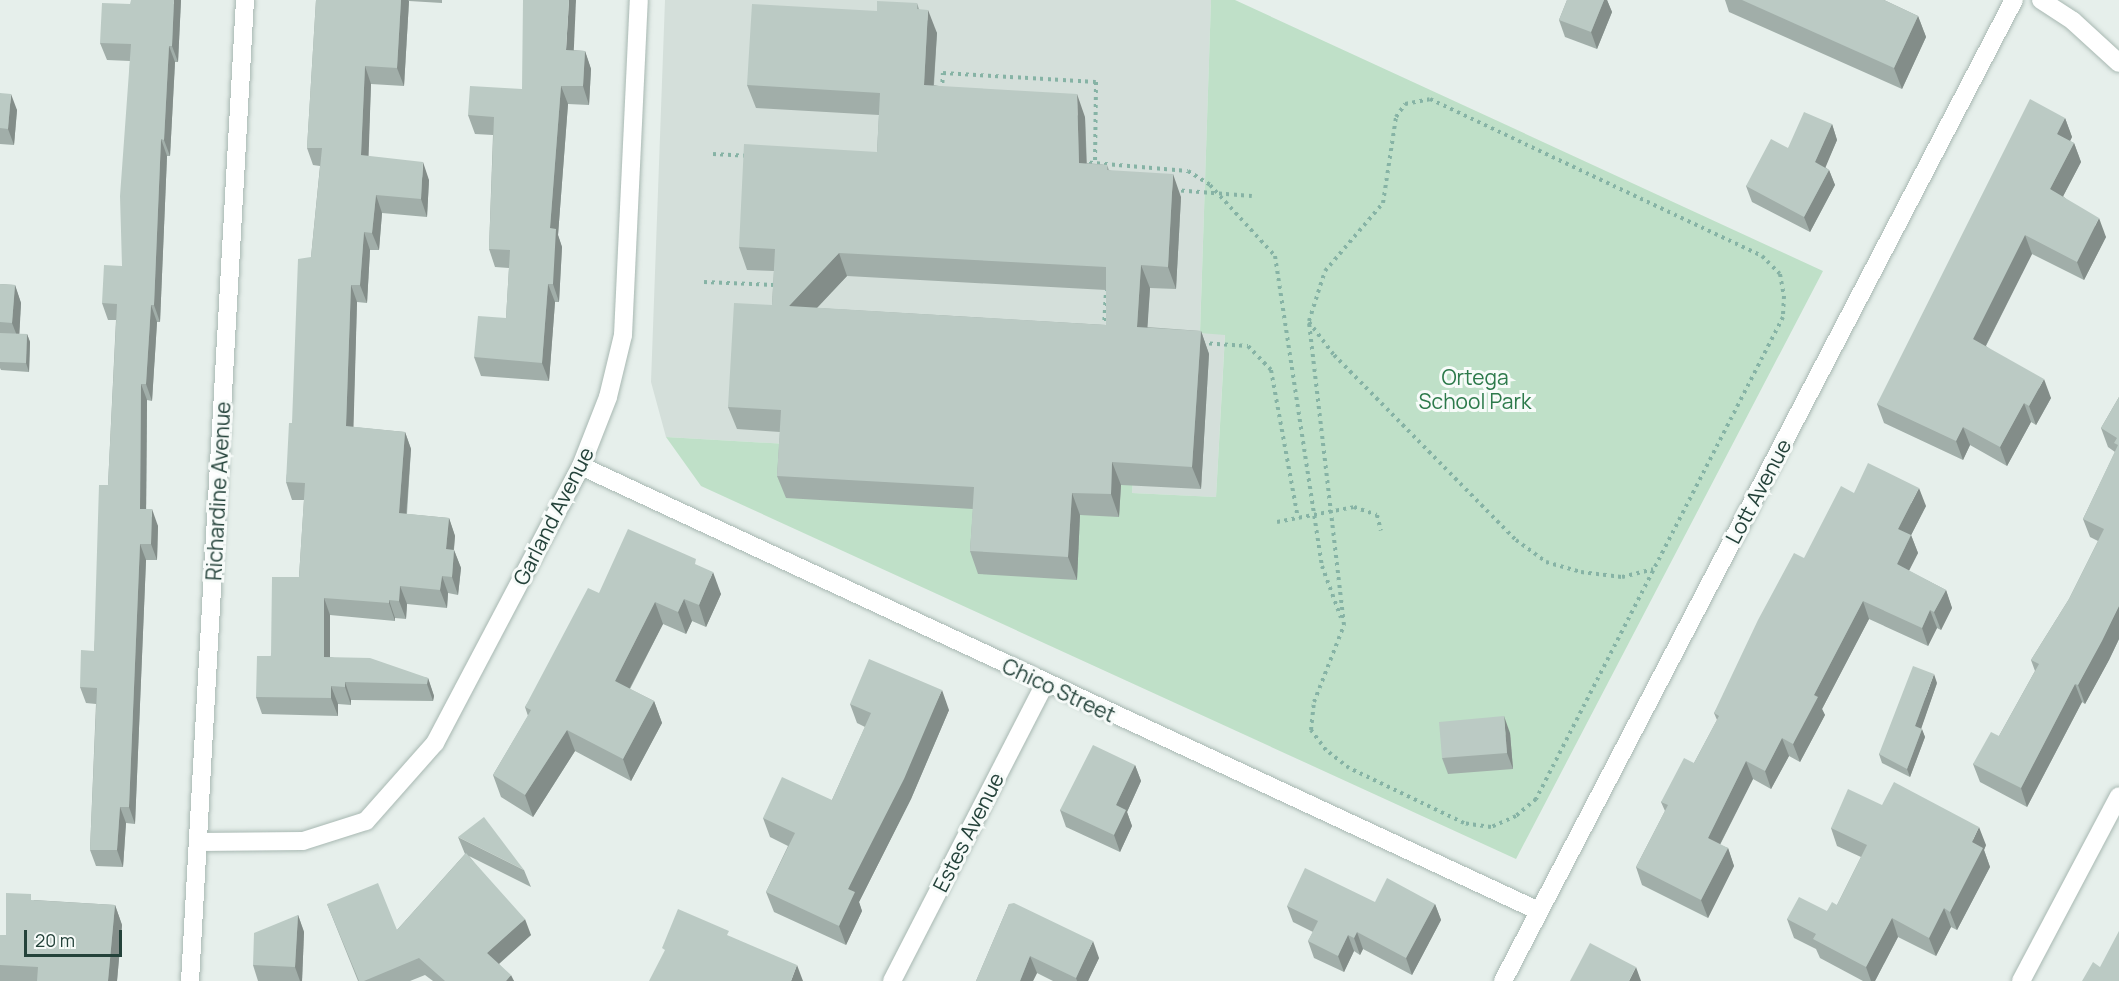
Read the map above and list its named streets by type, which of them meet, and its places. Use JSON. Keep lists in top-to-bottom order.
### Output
{
  "streets": {
    "street": [
      "Richardine Avenue",
      "Lott Avenue",
      "Garland Avenue",
      "Chico Street",
      "Estes Avenue"
    ]
  },
  "crossings": [
    ["Richardine Avenue", "Garland Avenue"],
    ["Lott Avenue", "Chico Street"],
    ["Garland Avenue", "Chico Street"],
    ["Chico Street", "Estes Avenue"]
  ],
  "parks": ["Ortega School Park"],
  "scale_bar": "20 m"
}
